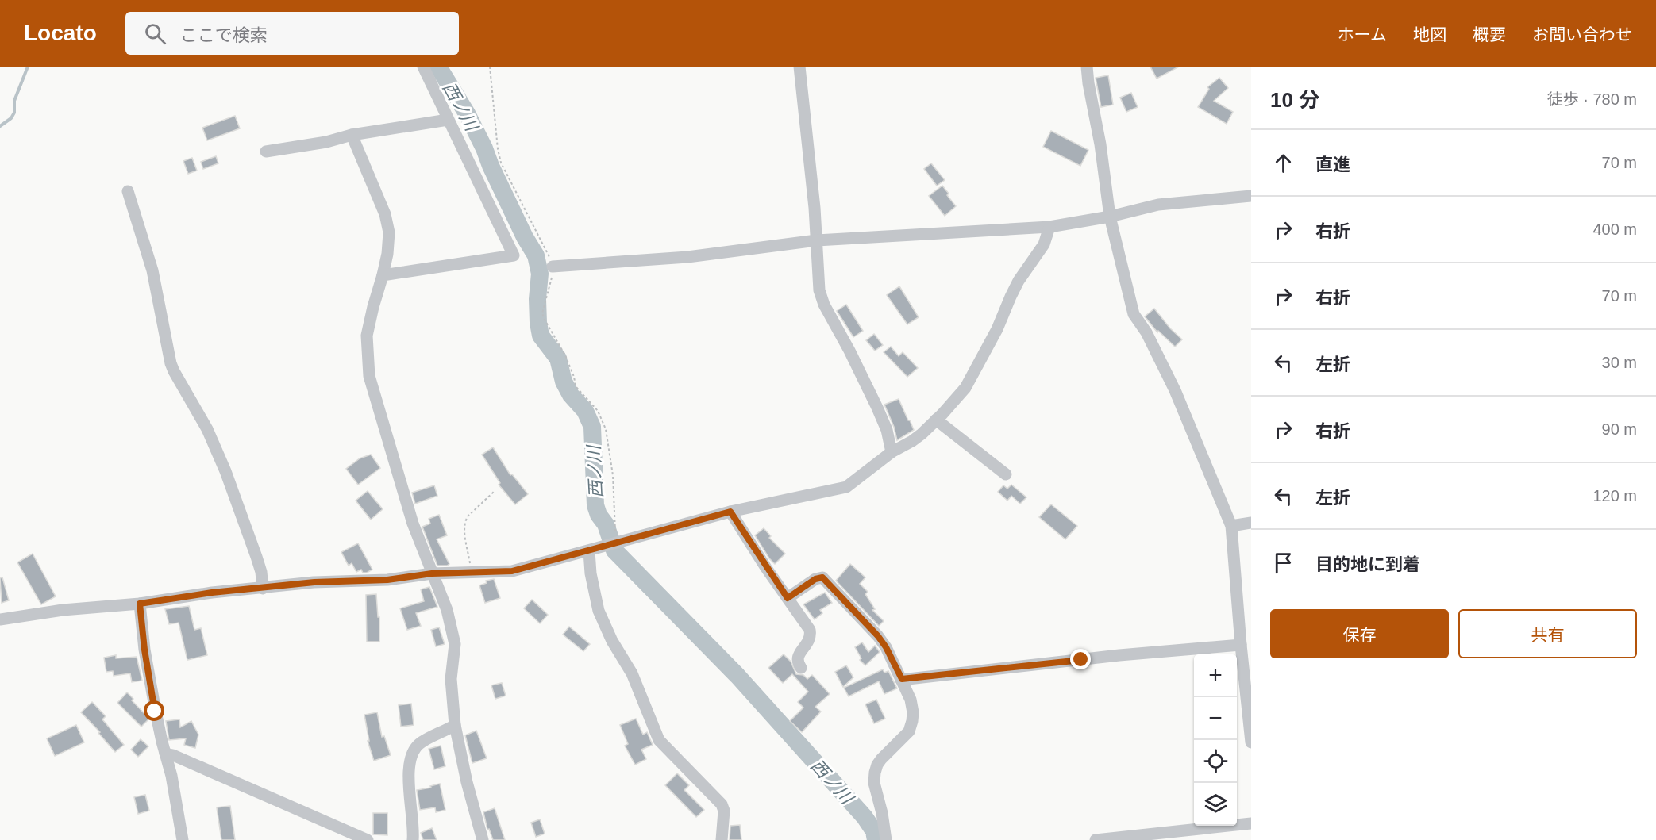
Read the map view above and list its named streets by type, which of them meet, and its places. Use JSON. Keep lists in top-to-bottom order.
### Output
{
  "water": ["西ノ川"],
  "page": {
    "header": "Locato",
    "search": "ここで検索",
    "nav": [
      "ホーム",
      "地図",
      "概要",
      "お問い合わせ"
    ],
    "heading": ["10 分", "徒歩 · 780 m"],
    "list": [
      ["直進", "70 m"],
      ["右折", "400 m"],
      ["右折", "70 m"],
      ["左折", "30 m"],
      ["右折", "90 m"],
      ["左折", "120 m"],
      "目的地に到着"
    ],
    "buttons": ["保存", "共有"],
    "map_buttons": ["+", "−"]
  }
}
